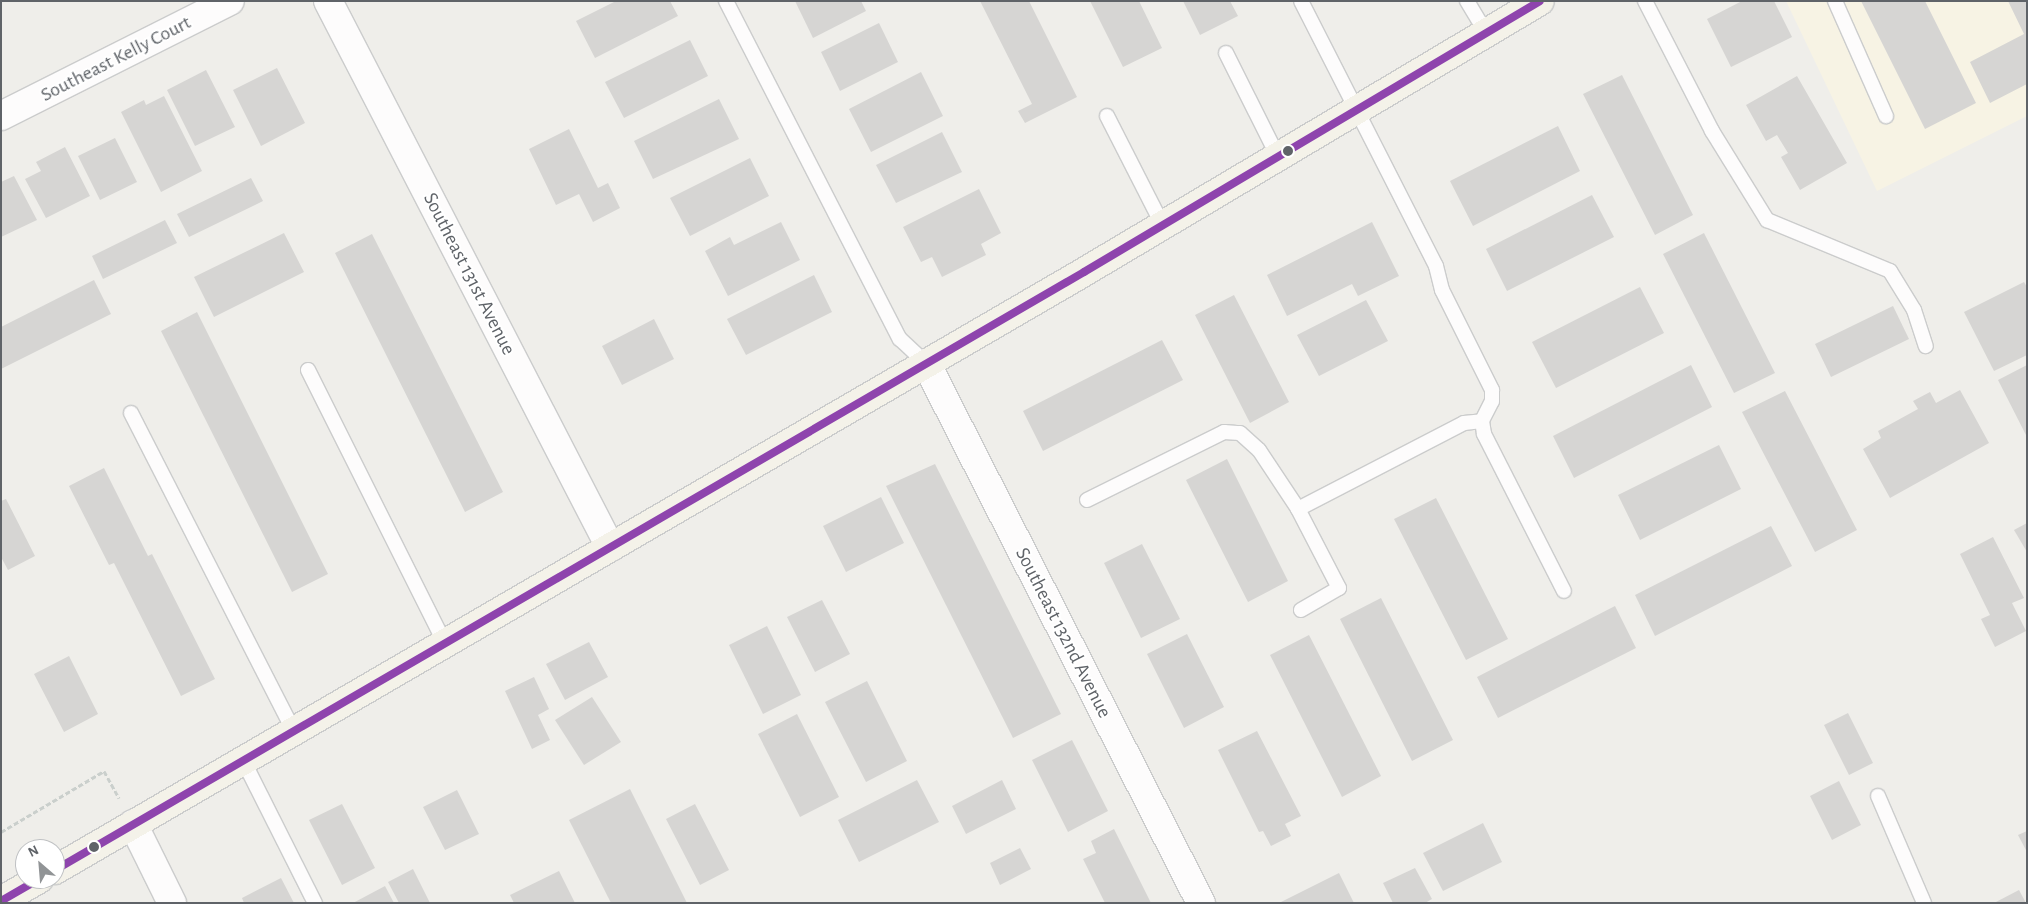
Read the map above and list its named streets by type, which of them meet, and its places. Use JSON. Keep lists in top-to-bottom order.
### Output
{
  "streets": {
    "street": ["Southeast Kelly Court", "Southeast 131st Avenue", "Southeast 132nd Avenue"]
  },
  "north": "top left"
}
